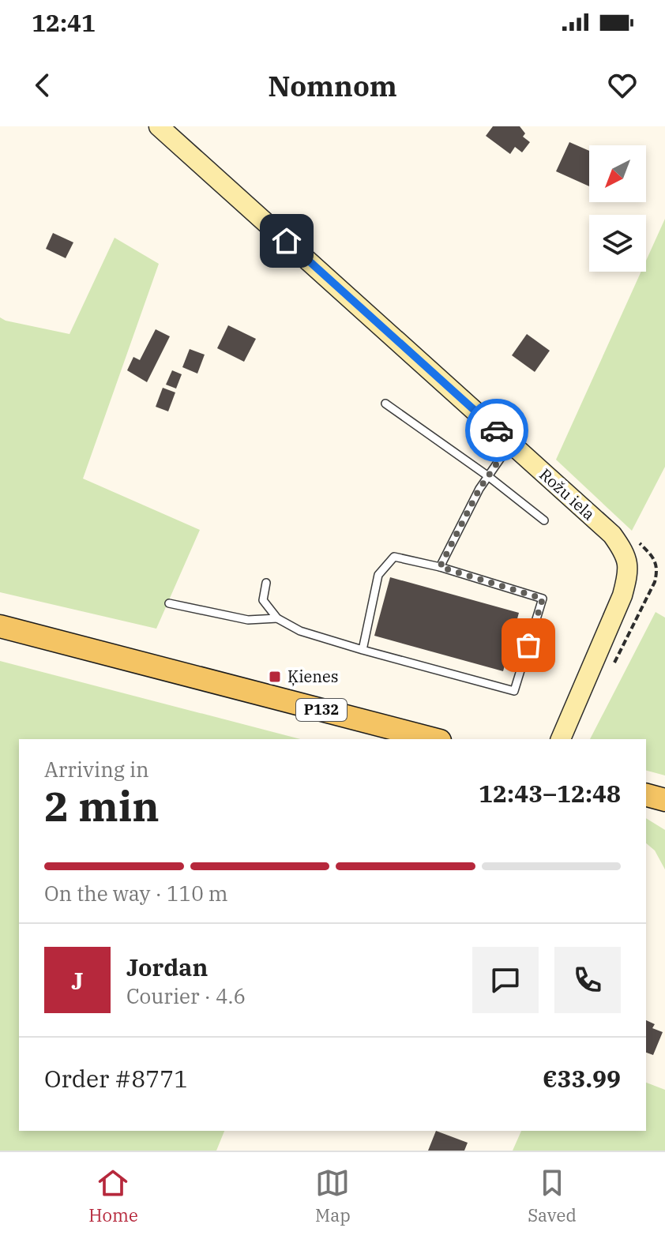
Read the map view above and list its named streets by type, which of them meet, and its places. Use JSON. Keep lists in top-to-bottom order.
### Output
{
  "streets": {
    "main road": ["P132"],
    "street": ["Rožu iela"]
  },
  "places": {
    "transit": ["Ķienes"]
  },
  "north": "bottom left",
  "page": {
    "status": "12:41",
    "header": "Nomnom",
    "heading": ["2 min", "Arriving in", "12:43–12:48"],
    "panel": [
      "Jordan",
      "Courier · 4.6",
      "Order #8771",
      "€33.99"
    ],
    "bar": "On the way · 110 m",
    "round": "J",
    "tabs": ["Home", "Map", "Saved"]
  }
}
